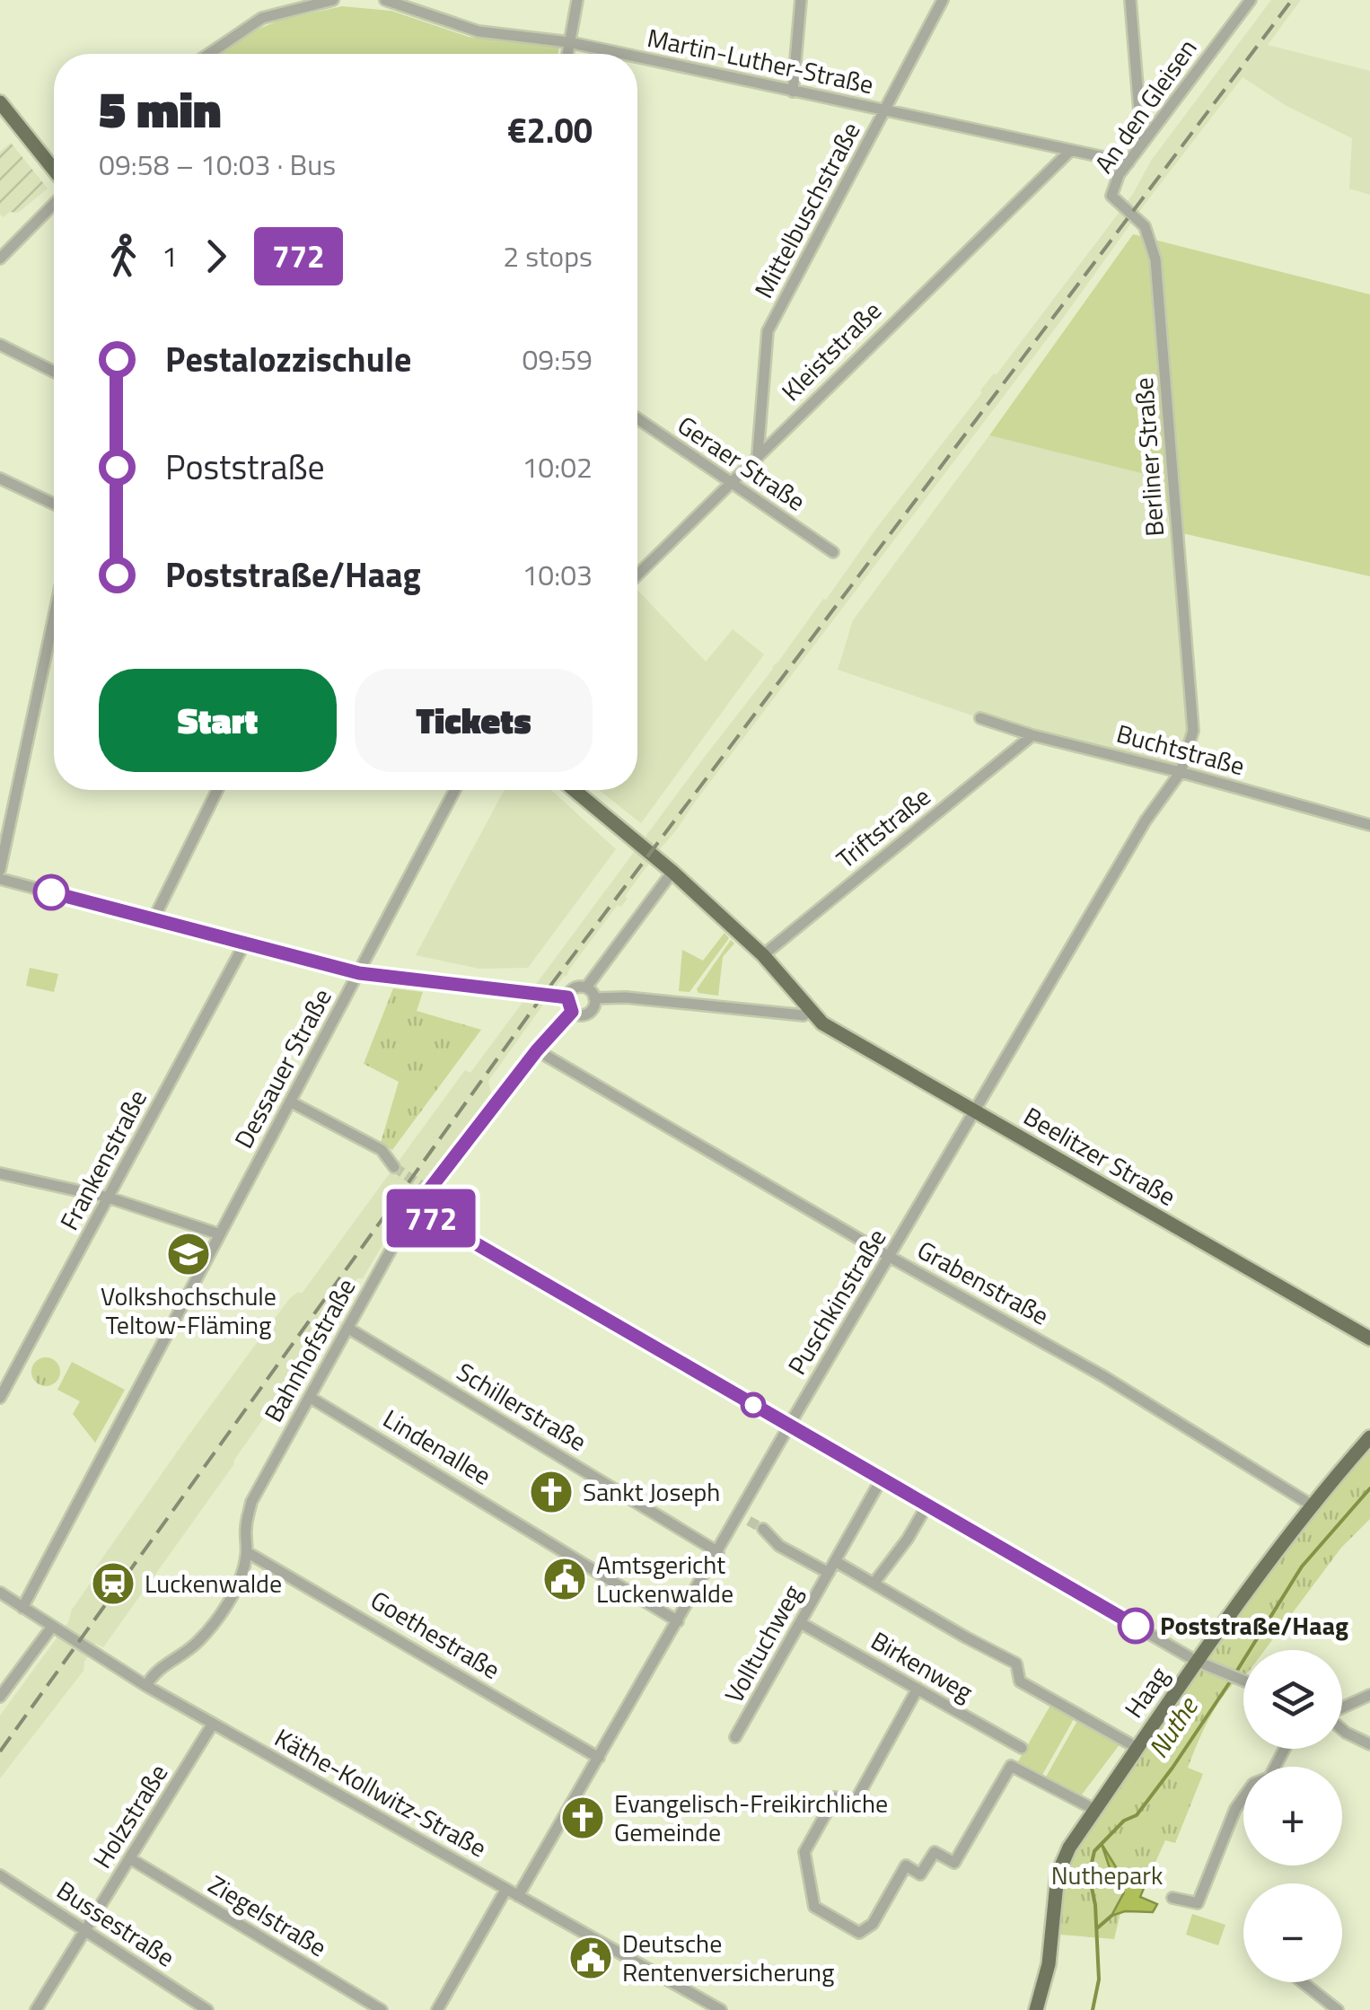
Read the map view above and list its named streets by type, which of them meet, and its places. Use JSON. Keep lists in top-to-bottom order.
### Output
{
  "streets": {
    "main road": ["Beelitzer Straße", "Haag"],
    "street": [
      "Martin-Luther-Straße",
      "An den Gleisen",
      "Mittelbuschstraße",
      "Kleiststraße",
      "Berliner Straße",
      "Geraer Straße",
      "Buchtstraße",
      "Triftstraße",
      "Dessauer Straße",
      "Frankenstraße",
      "Grabenstraße",
      "Puschkinstraße",
      "Bahnhofstraße",
      "Schillerstraße",
      "Lindenallee",
      "Goethestraße",
      "Volltuchweg",
      "Birkenweg",
      "Käthe-Kollwitz-Straße",
      "Holzstraße",
      "Ziegelstraße",
      "Bussestraße"
    ]
  },
  "crossings": [
    ["Martin-Luther-Straße", "An den Gleisen"],
    ["Martin-Luther-Straße", "Mittelbuschstraße"],
    ["Martin-Luther-Straße", "Kleiststraße"],
    ["An den Gleisen", "Berliner Straße"],
    ["Mittelbuschstraße", "Kleiststraße"],
    ["Kleiststraße", "Geraer Straße"],
    ["Berliner Straße", "Puschkinstraße"],
    ["Buchtstraße", "Triftstraße"],
    ["Buchtstraße", "Puschkinstraße"],
    ["Triftstraße", "Beelitzer Straße"],
    ["Dessauer Straße", "Käthe-Kollwitz-Straße"],
    ["Beelitzer Straße", "Puschkinstraße"],
    ["Grabenstraße", "Puschkinstraße"],
    ["Grabenstraße", "Bahnhofstraße"],
    ["Grabenstraße", "Haag"],
    ["Puschkinstraße", "Schillerstraße"],
    ["Puschkinstraße", "Lindenallee"],
    ["Puschkinstraße", "Goethestraße"],
    ["Puschkinstraße", "Käthe-Kollwitz-Straße"],
    ["Bahnhofstraße", "Schillerstraße"],
    ["Bahnhofstraße", "Lindenallee"],
    ["Bahnhofstraße", "Goethestraße"],
    ["Bahnhofstraße", "Käthe-Kollwitz-Straße"],
    ["Volltuchweg", "Birkenweg"],
    ["Käthe-Kollwitz-Straße", "Holzstraße"],
    ["Holzstraße", "Ziegelstraße"],
    ["Holzstraße", "Bussestraße"]
  ],
  "water": ["Nuthe"],
  "parks": ["Nuthepark"],
  "places": {
    "school or university": ["Volkshochschule Teltow-Fläming"],
    "church": ["Sankt Joseph", "Evangelisch-Freikirchliche Gemeinde"],
    "public building": ["Amtsgericht Luckenwalde", "Deutsche Rentenversicherung"],
    "station": ["Luckenwalde"],
    "other": ["Poststraße/Haag"]
  },
  "lines": ["bus line 772"],
  "page": {
    "on_map": "772",
    "heading": ["5 min", "09:58 – 10:03 · Bus", "€2.00"],
    "legs": ["1", "772", "2 stops"],
    "list": [
      {
        "name": "Pestalozzischule",
        "value": "09:59"
      },
      {
        "name": "Poststraße",
        "value": "10:02"
      },
      {
        "name": "Poststraße/Haag",
        "value": "10:03"
      }
    ],
    "buttons": ["Start", "Tickets"],
    "map_buttons": ["+", "−"]
  }
}
